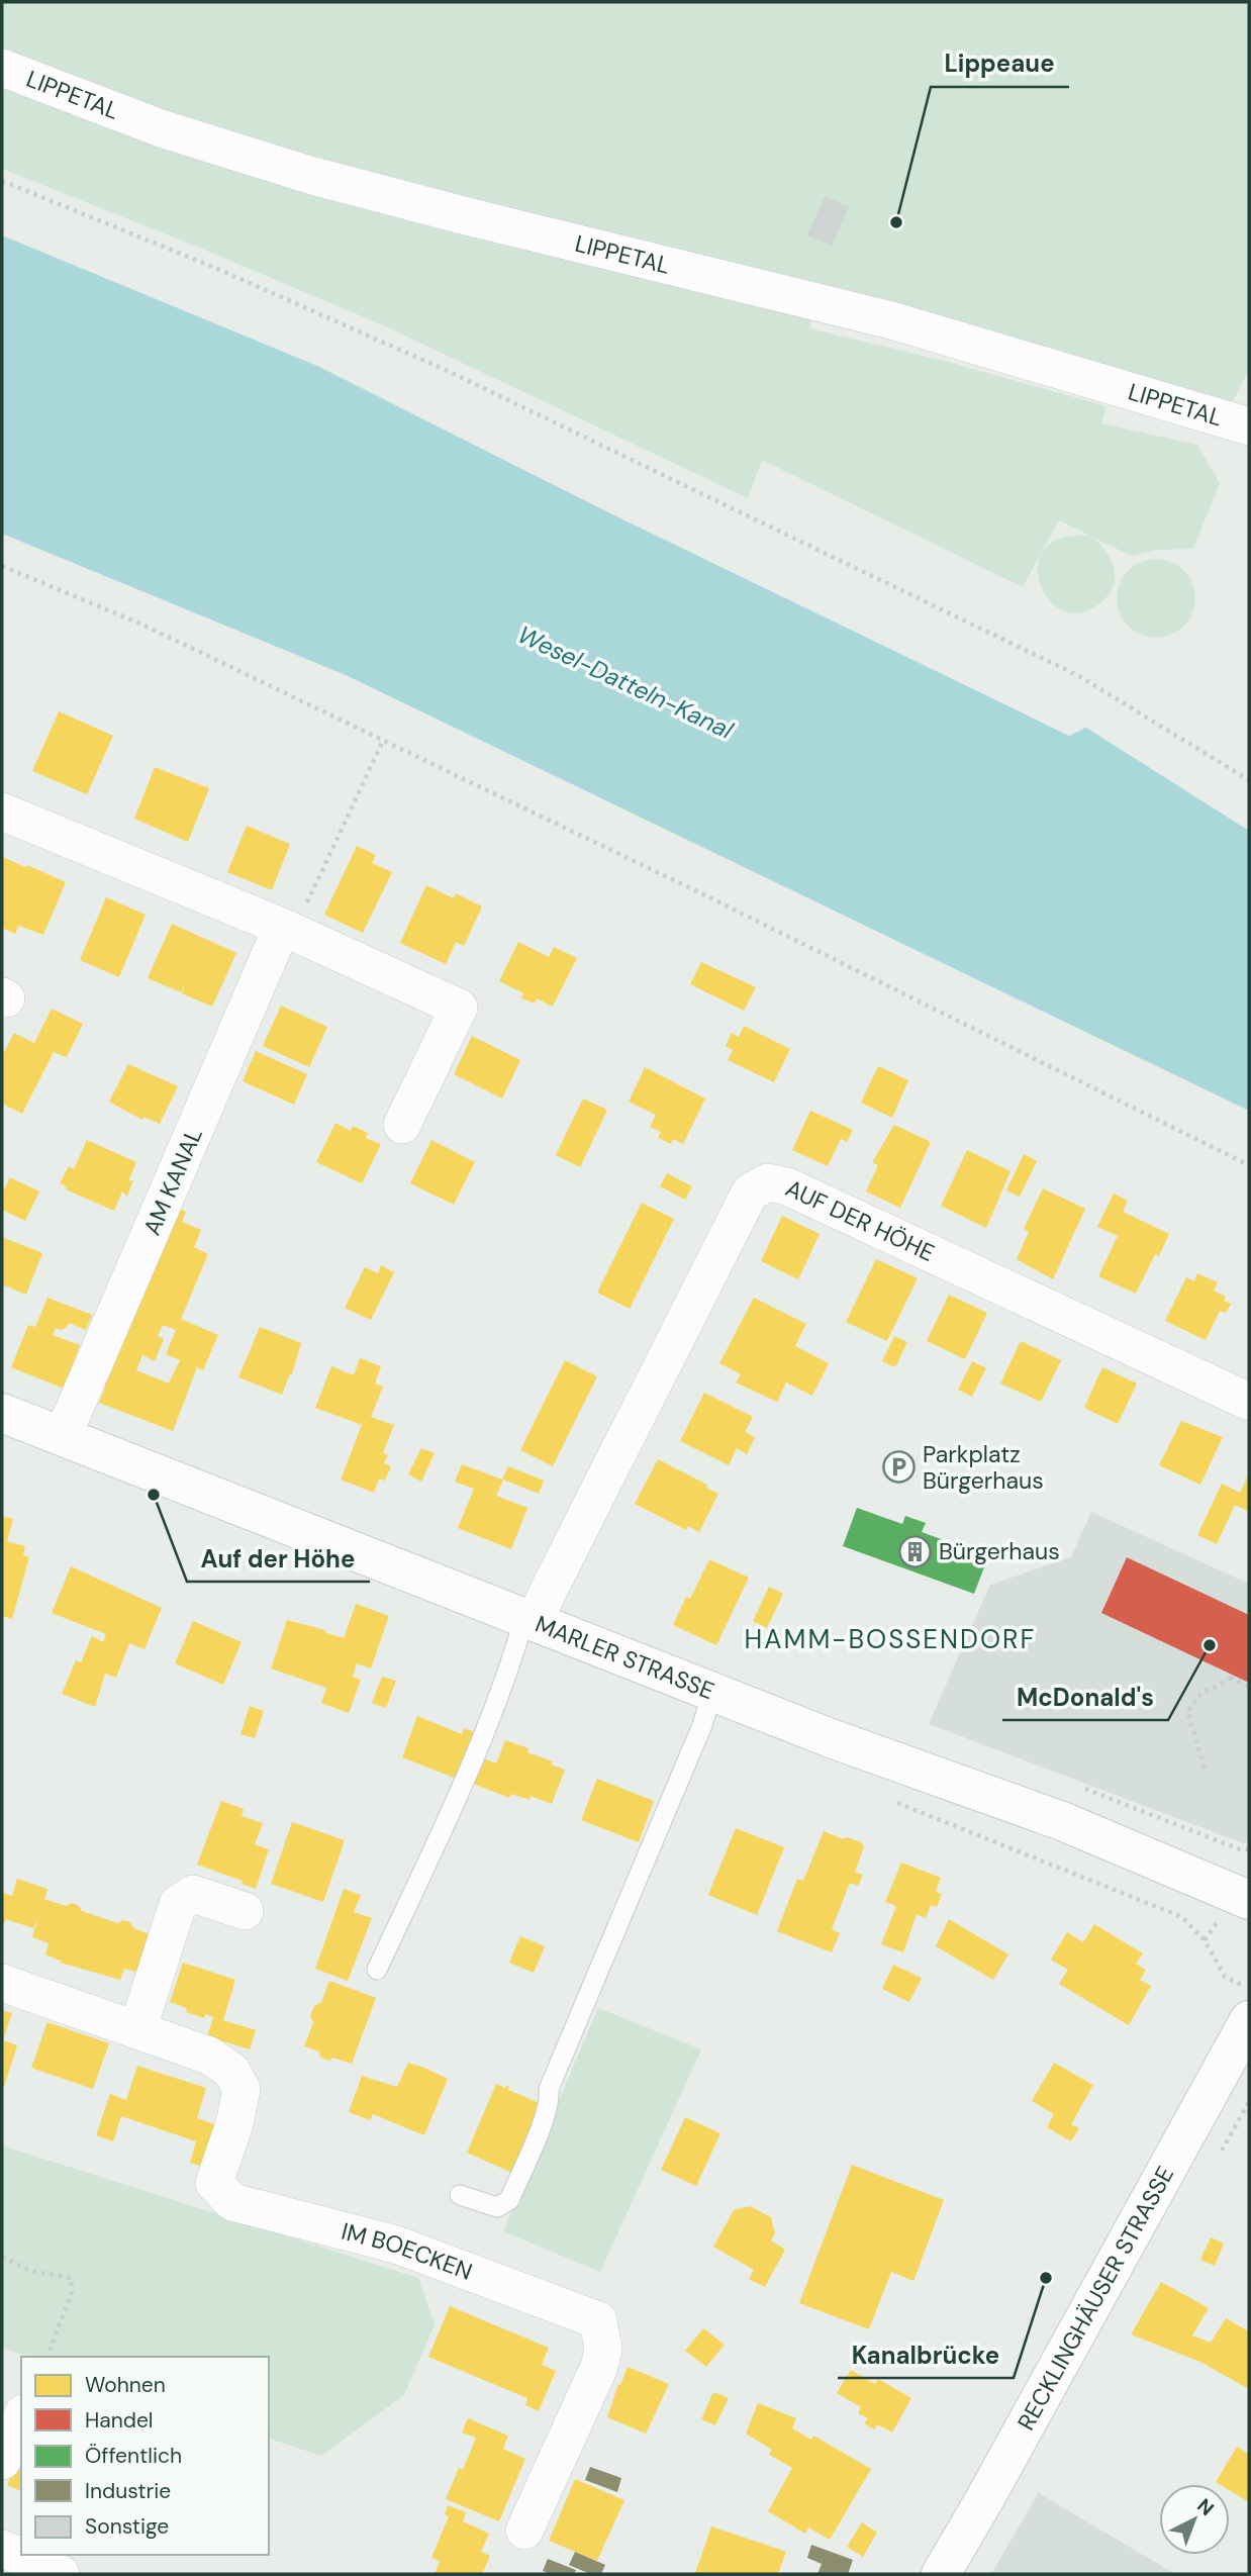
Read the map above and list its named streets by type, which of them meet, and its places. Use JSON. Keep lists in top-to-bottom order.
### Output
{
  "streets": {
    "main road": ["MARLER STRASSE", "RECKLINGHÄUSER STRASSE"],
    "street": [
      "LIPPETAL",
      "AM KANAL",
      "AUF DER HÖHE",
      "IM BOECKEN"
    ]
  },
  "crossings": [
    ["AM KANAL", "MARLER STRASSE"],
    ["AUF DER HÖHE", "MARLER STRASSE"]
  ],
  "districts": ["HAMM-BOSSENDORF"],
  "water": ["Wesel-Datteln-Kanal"],
  "places": {
    "other": [
      "Lippeaue",
      "Auf der Höhe",
      "McDonald's",
      "Kanalbrücke"
    ],
    "parking": ["Parkplatz Bürgerhaus"],
    "building": ["Bürgerhaus"]
  },
  "legend": [
    "Wohnen",
    "Handel",
    "Öffentlich",
    "Industrie",
    "Sonstige"
  ],
  "north": "top right"
}
